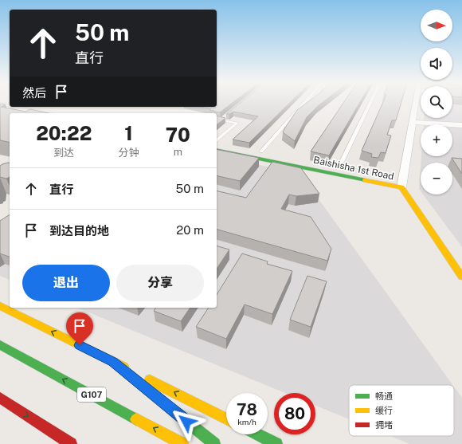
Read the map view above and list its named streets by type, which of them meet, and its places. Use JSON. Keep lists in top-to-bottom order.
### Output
{
  "streets": {
    "main road": ["Baishisha 1st Road", "G107"]
  },
  "legend": ["畅通", "缓行", "拥堵"],
  "north": "right",
  "page": {
    "map_buttons": ["+", "−"],
    "turn": ["50 m", "直行"],
    "then": "然后",
    "eta": [
      "20:22",
      "到达",
      "1",
      "分钟",
      "70",
      "m"
    ],
    "list": [
      {
        "name": "直行",
        "value": "50 m"
      },
      {
        "name": "到达目的地",
        "value": "20 m"
      }
    ],
    "buttons": ["退出", "分享"],
    "speed": "78 km/h",
    "limit": "80"
  }
}
